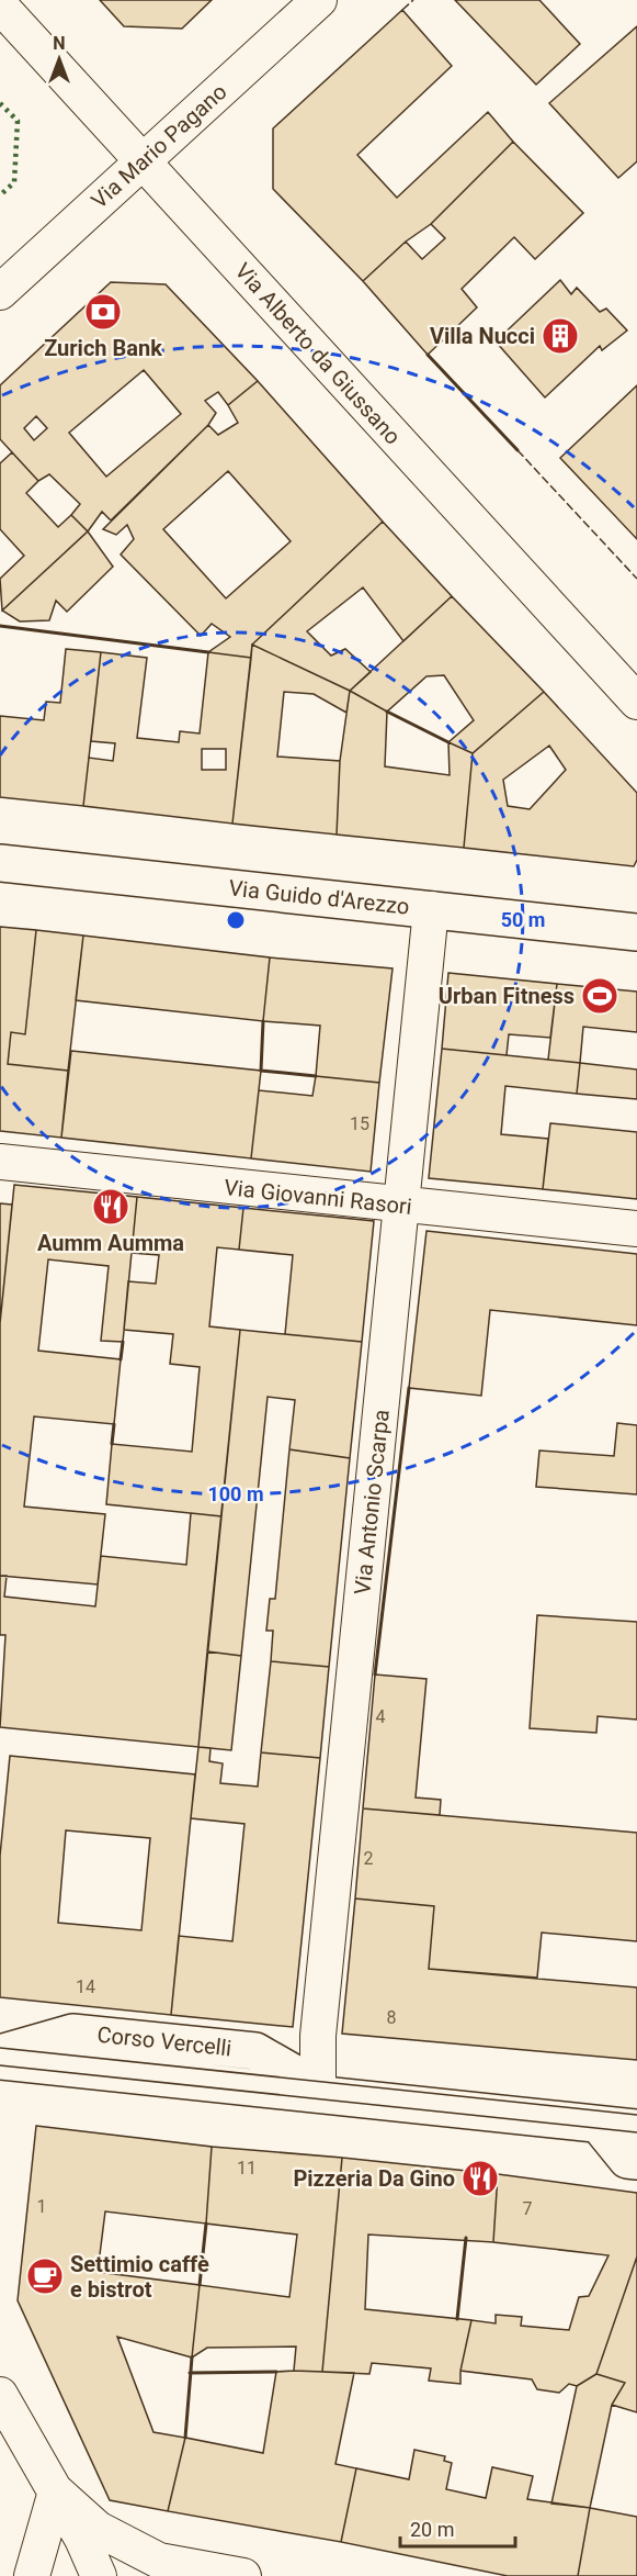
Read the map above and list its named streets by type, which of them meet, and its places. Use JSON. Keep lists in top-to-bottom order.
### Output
{
  "streets": {
    "street": [
      "Via Mario Pagano",
      "Via Alberto da Giussano",
      "Via Guido d'Arezzo",
      "Via Giovanni Rasori",
      "Via Antonio Scarpa",
      "Corso Vercelli"
    ]
  },
  "crossings": [
    ["Via Mario Pagano", "Via Alberto da Giussano"],
    ["Via Guido d'Arezzo", "Via Antonio Scarpa"],
    ["Via Giovanni Rasori", "Via Antonio Scarpa"],
    ["Via Antonio Scarpa", "Corso Vercelli"]
  ],
  "places": {
    "bank": ["Zurich Bank"],
    "building": ["Villa Nucci"],
    "sports": ["Urban Fitness"],
    "restaurant": ["Aumm Aumma", "Pizzeria Da Gino"],
    "cafe": ["Settimio caffè e bistrot"]
  },
  "house_numbers": [
    "15",
    "4",
    "2",
    "14",
    "8",
    "11",
    "1",
    "7"
  ],
  "scale_bar": "20 m",
  "north": "top",
  "rings": ["50 m", "100 m"]
}
